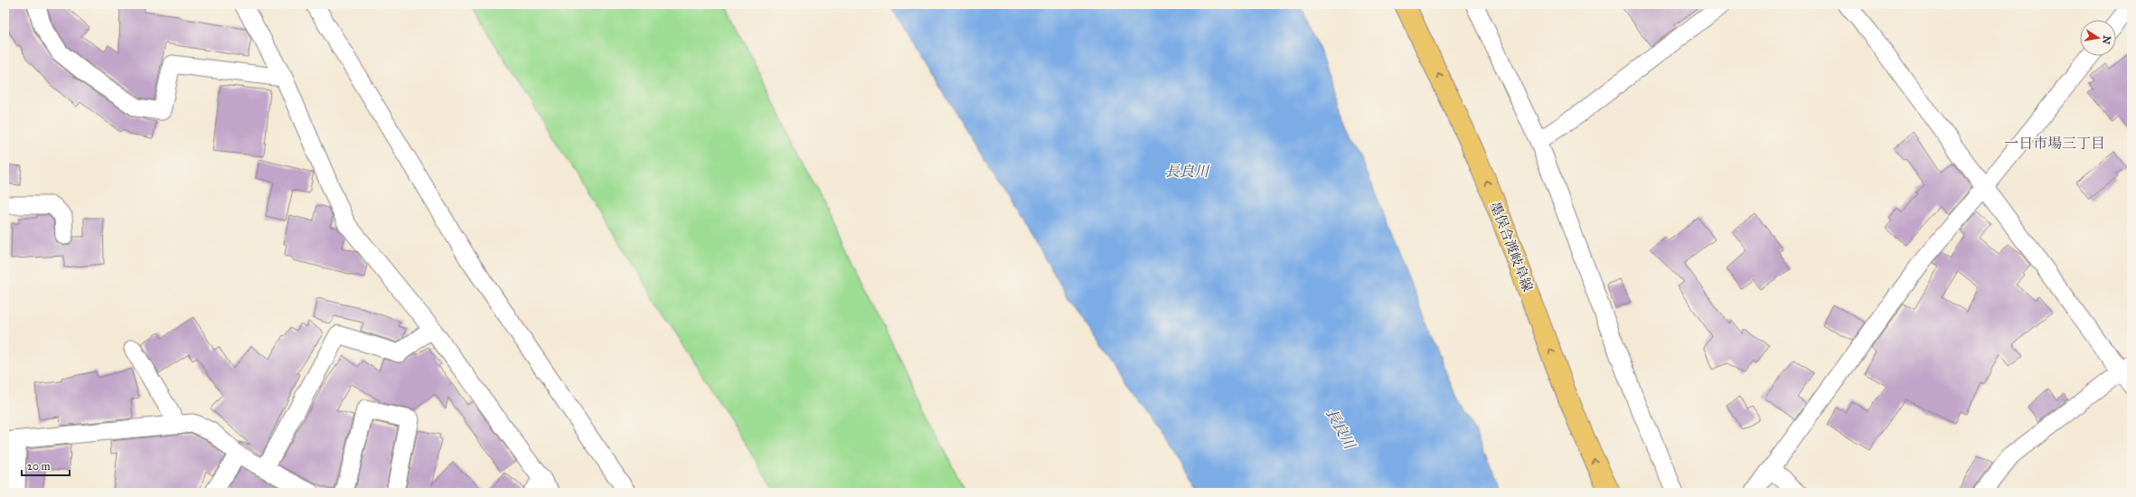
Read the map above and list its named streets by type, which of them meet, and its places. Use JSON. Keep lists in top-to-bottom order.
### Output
{
  "streets": {
    "main road": ["墨俣合渡岐阜線"]
  },
  "one_way": ["墨俣合渡岐阜線"],
  "districts": ["一日市場三丁目"],
  "water": ["長良川"],
  "scale_bar": "20 m",
  "north": "right"
}
